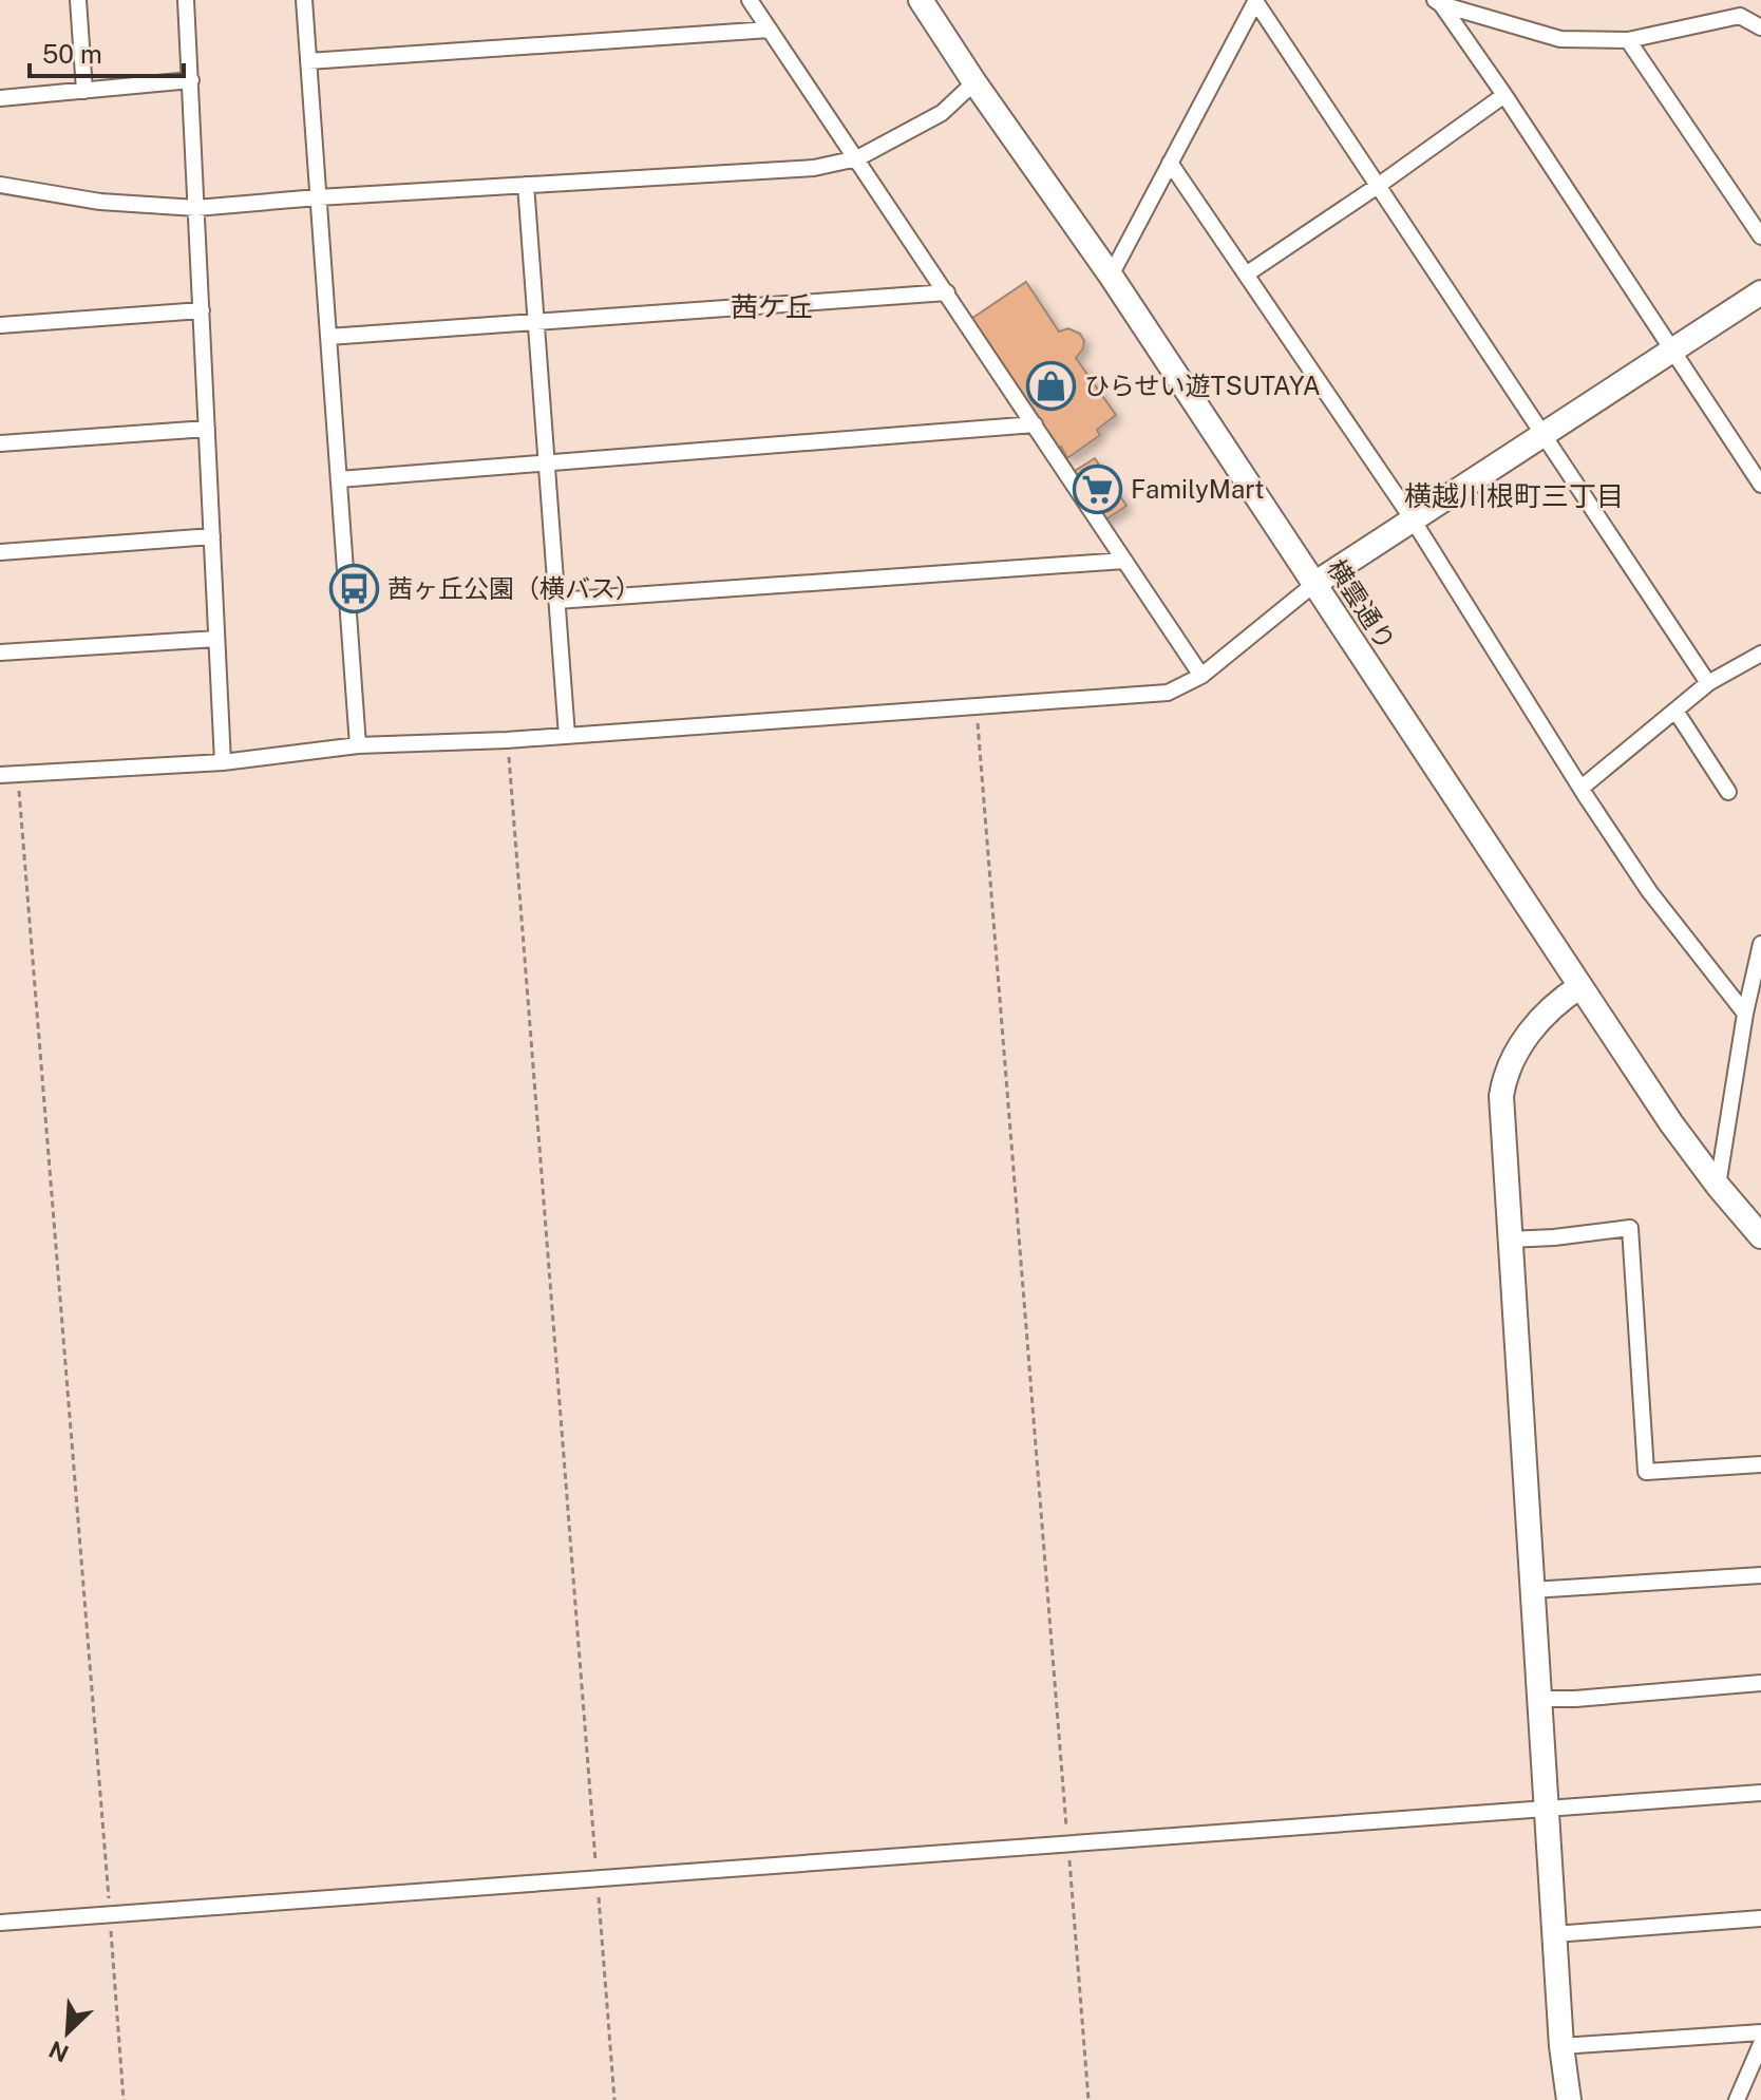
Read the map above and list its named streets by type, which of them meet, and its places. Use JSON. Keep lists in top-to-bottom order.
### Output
{
  "streets": {
    "street": ["横雲通り"]
  },
  "districts": ["茜ケ丘", "横越川根町三丁目"],
  "places": {
    "shop": ["ひらせい遊TSUTAYA"],
    "supermarket": ["FamilyMart"],
    "bus stop": ["茜ヶ丘公園（横バス）"]
  },
  "scale_bar": "50 m",
  "north": "bottom left"
}
